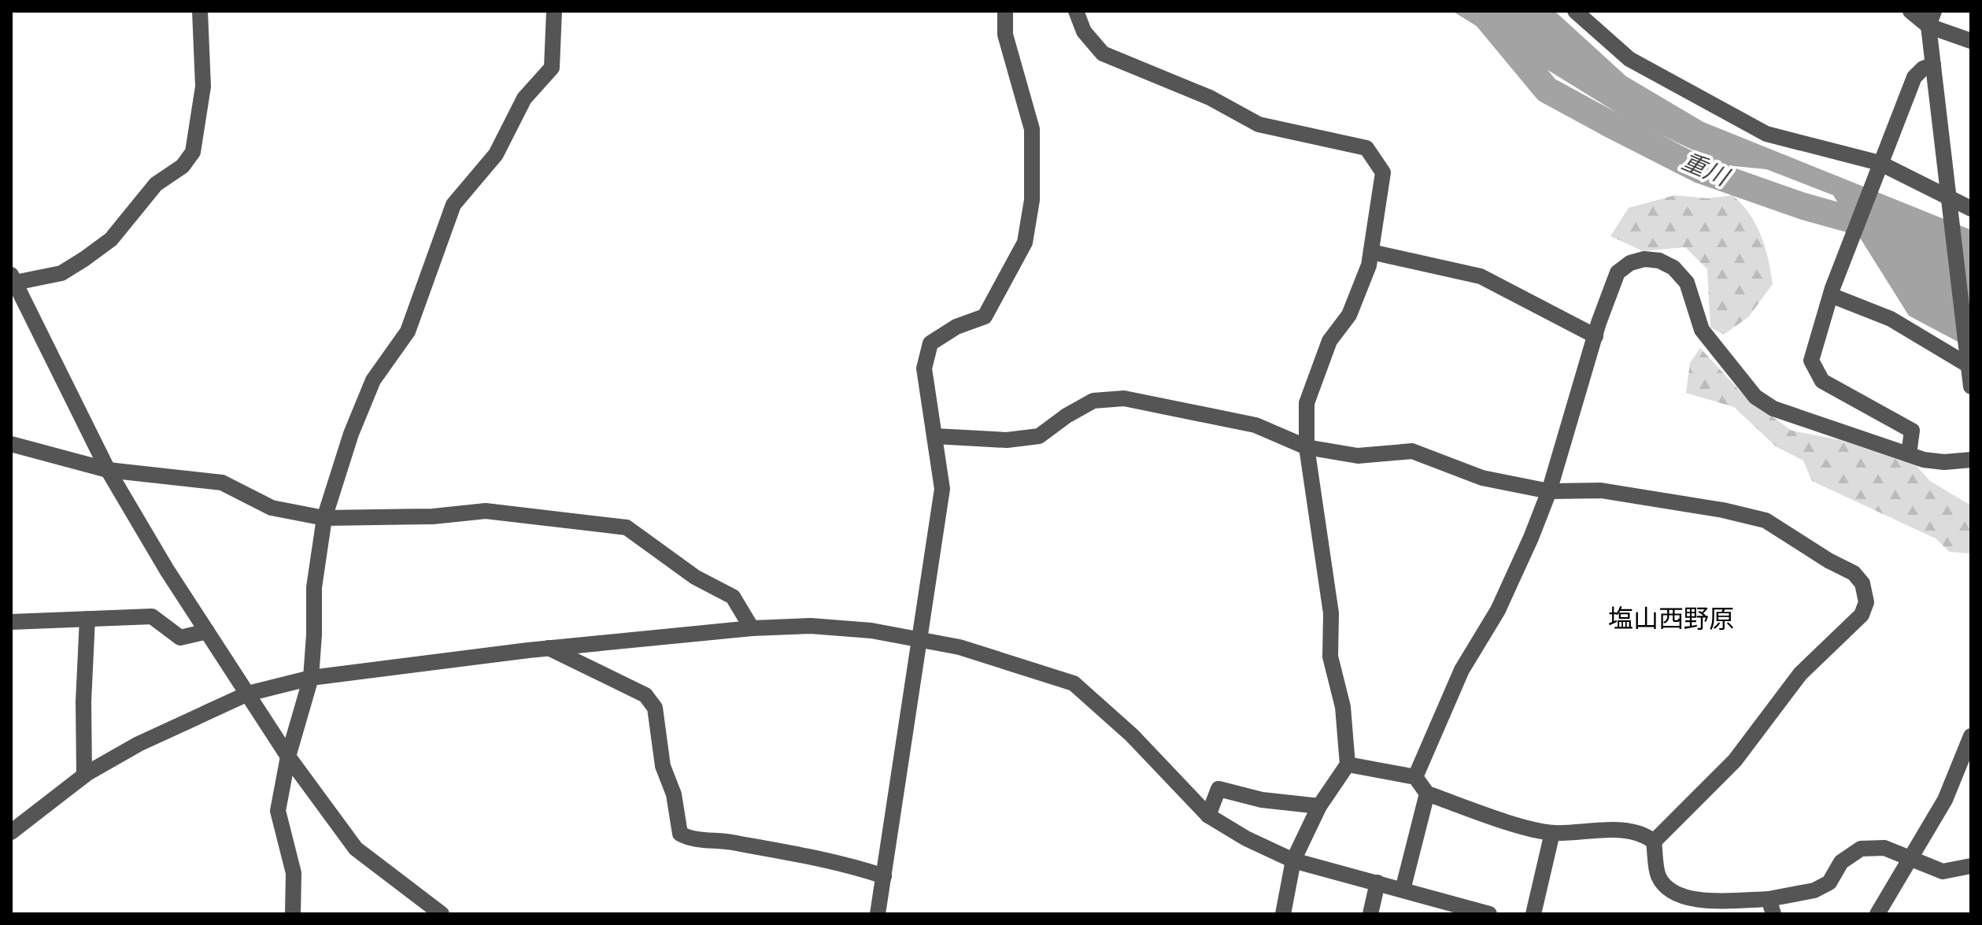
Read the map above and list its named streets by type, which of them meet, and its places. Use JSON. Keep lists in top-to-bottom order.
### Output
{
  "districts": ["塩山西野原"],
  "water": ["重川"]
}
